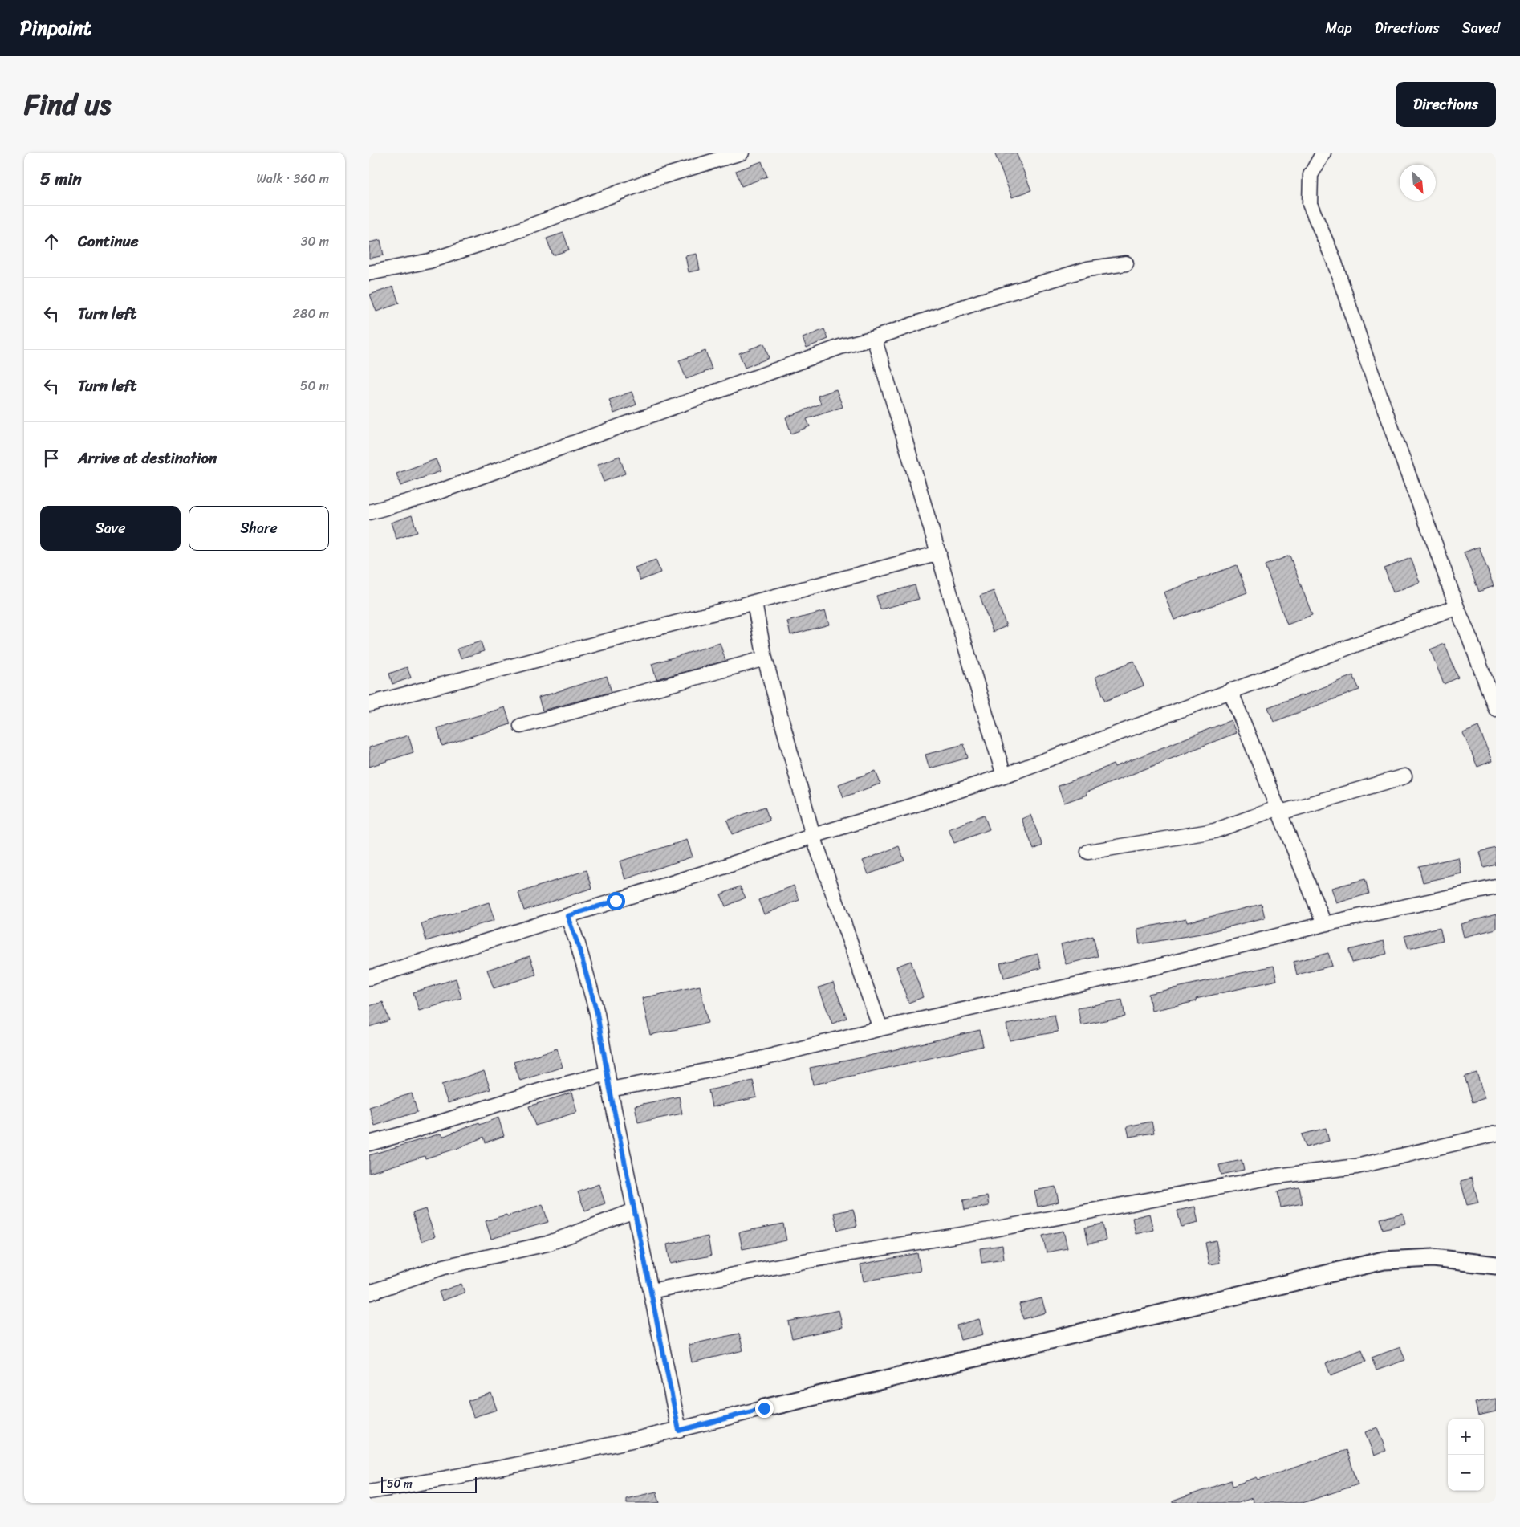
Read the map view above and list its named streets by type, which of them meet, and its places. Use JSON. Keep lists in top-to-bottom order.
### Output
{
  "scale_bar": "50 m",
  "north": "bottom right",
  "page": {
    "header": "Pinpoint",
    "nav": ["Map", "Directions", "Saved"],
    "title": "Find us",
    "buttons": [
      "Directions",
      ["Save", "Share"]
    ],
    "heading": ["5 min", "Walk · 360 m"],
    "list": [
      ["Continue", "30 m"],
      ["Turn left", "280 m"],
      ["Turn left", "50 m"],
      "Arrive at destination"
    ],
    "map_buttons": ["+", "−"],
    "scale": "50 m"
  }
}
